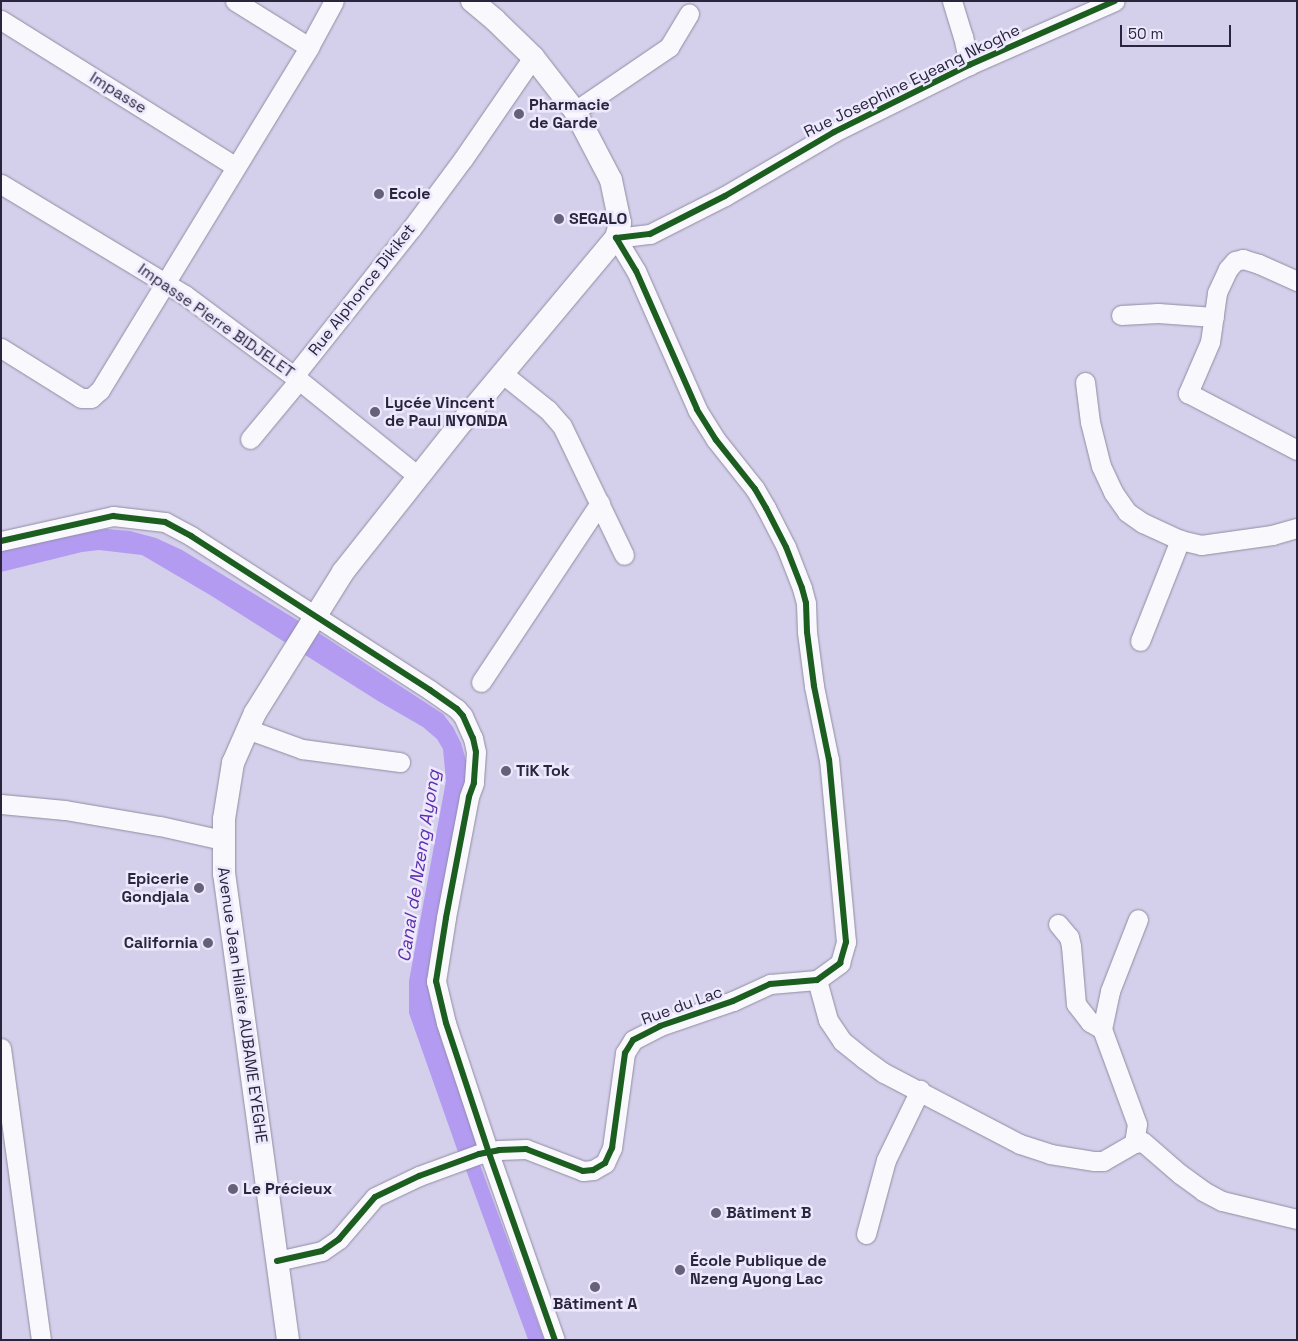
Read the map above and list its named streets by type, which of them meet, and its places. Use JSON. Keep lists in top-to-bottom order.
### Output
{
  "streets": {
    "main road": ["Avenue Jean Hilaire AUBAME EYEGHE"],
    "street": [
      "Rue Josephine Eyeang Nkoghe",
      "Impasse",
      "Rue Alphonce Dikiket",
      "Impasse Pierre BIDJELET",
      "Rue du Lac"
    ]
  },
  "crossings": [
    ["Rue Alphonce Dikiket", "Impasse Pierre BIDJELET"]
  ],
  "water": ["Canal de Nzeng Ayong"],
  "places": [
    "Pharmacie de Garde",
    "Ecole",
    "SEGALO",
    "Lycée Vincent de Paul NYONDA",
    "TiK Tok",
    "Epicerie Gondjala",
    "California",
    "Le Précieux",
    "Bâtiment B",
    "École Publique de Nzeng Ayong Lac",
    "Bâtiment A"
  ],
  "scale_bar": "50 m"
}
